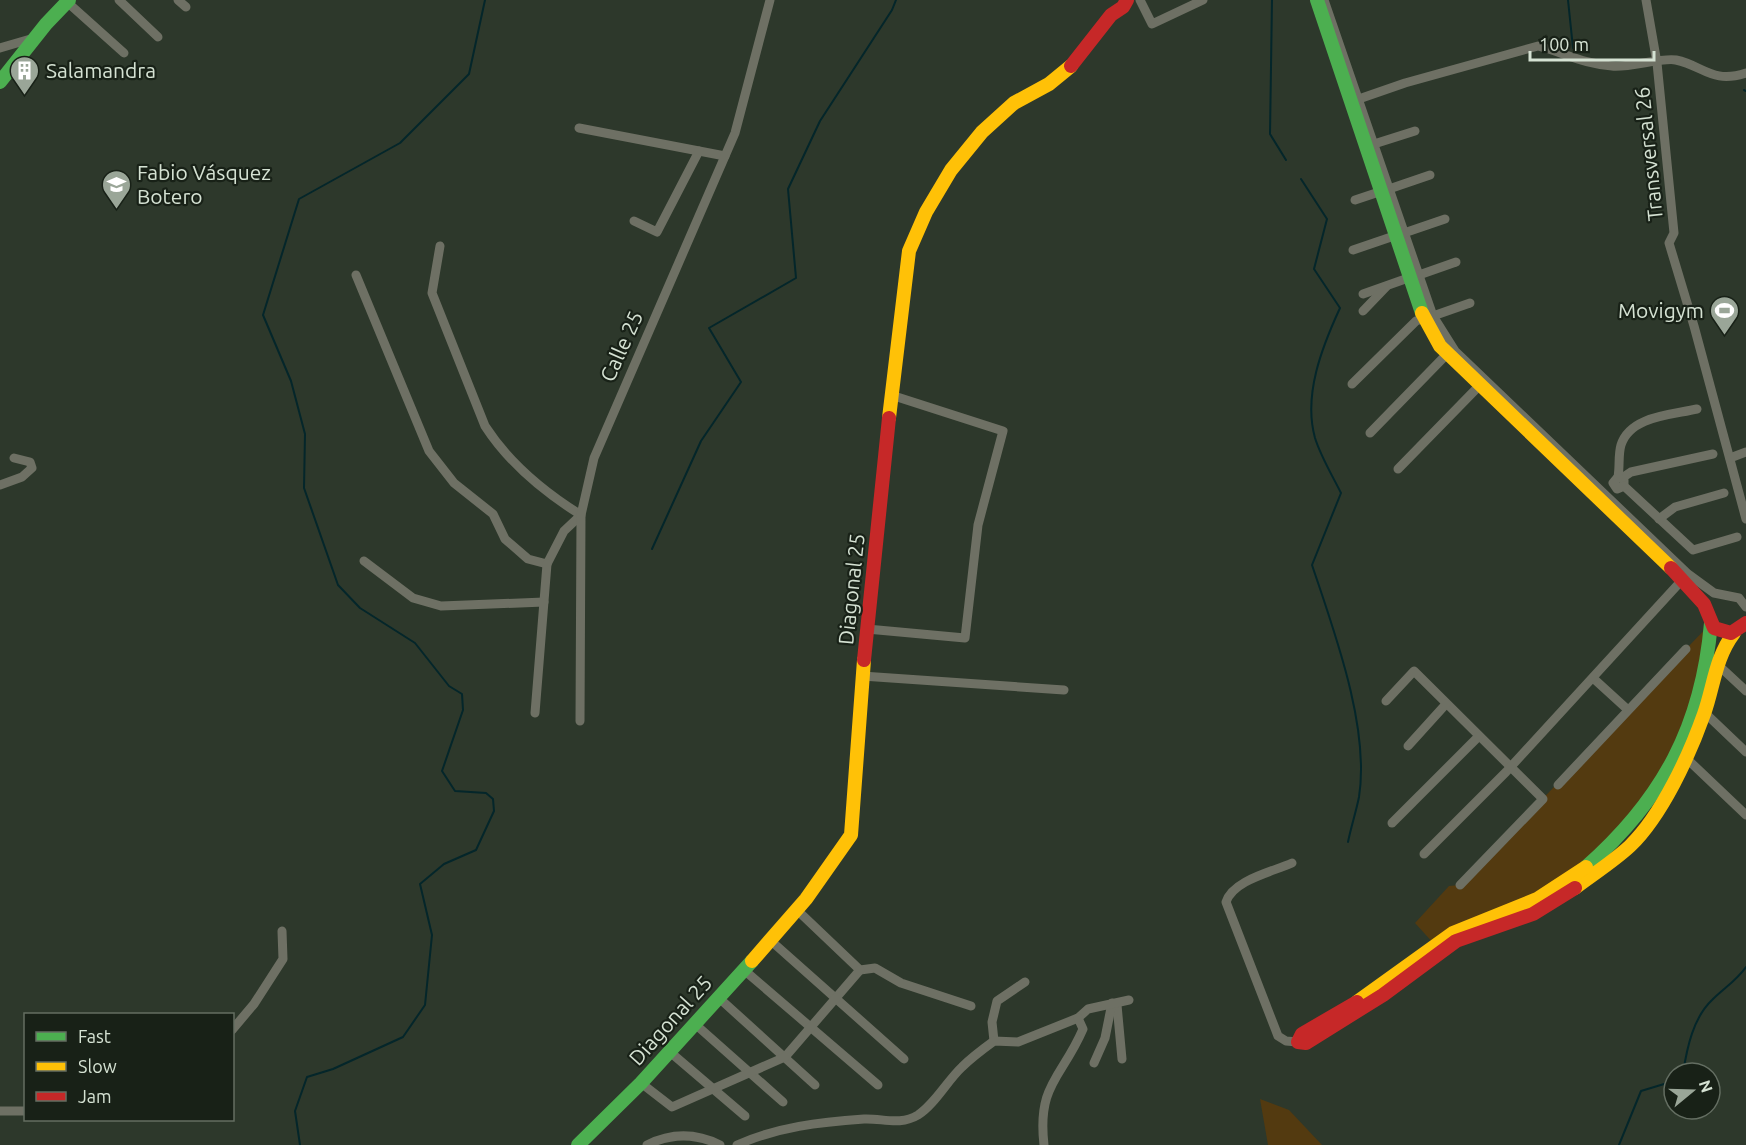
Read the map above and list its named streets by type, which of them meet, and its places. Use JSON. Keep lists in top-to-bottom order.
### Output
{
  "streets": {
    "street": ["Transversal 26", "Calle 25", "Diagonal 25"]
  },
  "places": {
    "building": ["Salamandra"],
    "school or university": ["Fabio Vásquez Botero"],
    "sports": ["Movigym"]
  },
  "legend": ["Fast", "Slow", "Jam"],
  "scale_bar": "100 m",
  "north": "right"
}
